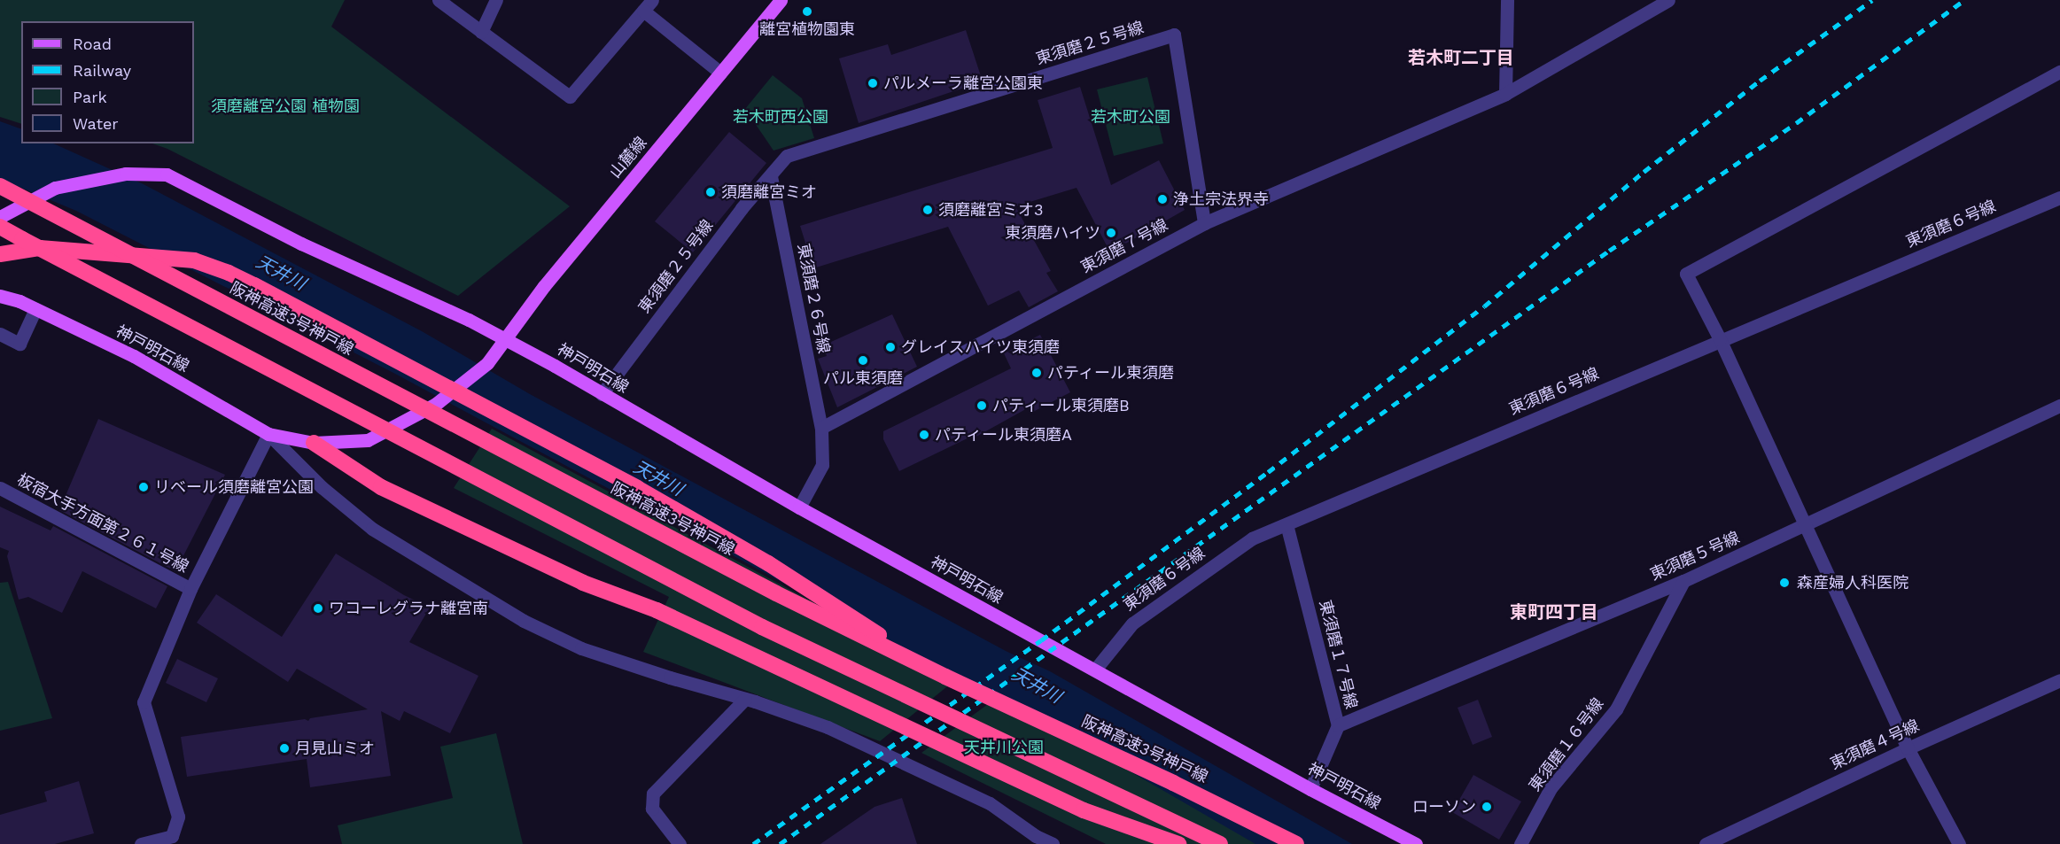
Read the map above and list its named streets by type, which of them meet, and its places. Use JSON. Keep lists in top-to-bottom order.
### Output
{
  "streets": {
    "highway": ["阪神高速3号神戸線"],
    "main road": ["山麓線", "神戸明石線"],
    "street": [
      "東須磨２５号線",
      "東須磨６号線",
      "東須磨７号線",
      "東須磨２６号線",
      "板宿大手方面第２６１号線",
      "東須磨５号線",
      "東須磨１７号線",
      "東須磨１６号線",
      "東須磨４号線"
    ]
  },
  "crossings": [
    ["東須磨２５号線", "東須磨７号線"],
    ["東須磨２５号線", "東須磨２６号線"],
    ["東須磨２５号線", "神戸明石線"],
    ["山麓線", "神戸明石線"],
    ["東須磨６号線", "神戸明石線"],
    ["東須磨６号線", "東須磨１７号線"],
    ["東須磨７号線", "東須磨２６号線"],
    ["神戸明石線", "東須磨１７号線"],
    ["東須磨５号線", "東須磨１７号線"],
    ["東須磨５号線", "東須磨１６号線"]
  ],
  "districts": ["若木町二丁目", "東町四丁目"],
  "water": ["天井川"],
  "parks": [
    "須磨離宮公園 植物園",
    "若木町西公園",
    "若木町公園",
    "天井川公園"
  ],
  "places": [
    "離宮植物園東",
    "パルメーラ離宮公園東",
    "須磨離宮ミオ",
    "浄土宗法界寺",
    "須磨離宮ミオ3",
    "東須磨ハイツ",
    "グレイスハイツ東須磨",
    "パル東須磨",
    "パティール東須磨",
    "パティール東須磨B",
    "パティール東須磨A",
    "リベール須磨離宮公園",
    "森産婦人科医院",
    "ワコーレグラナ離宮南",
    "月見山ミオ",
    "ローソン"
  ],
  "legend": [
    "Road",
    "Railway",
    "Park",
    "Water"
  ]
}
